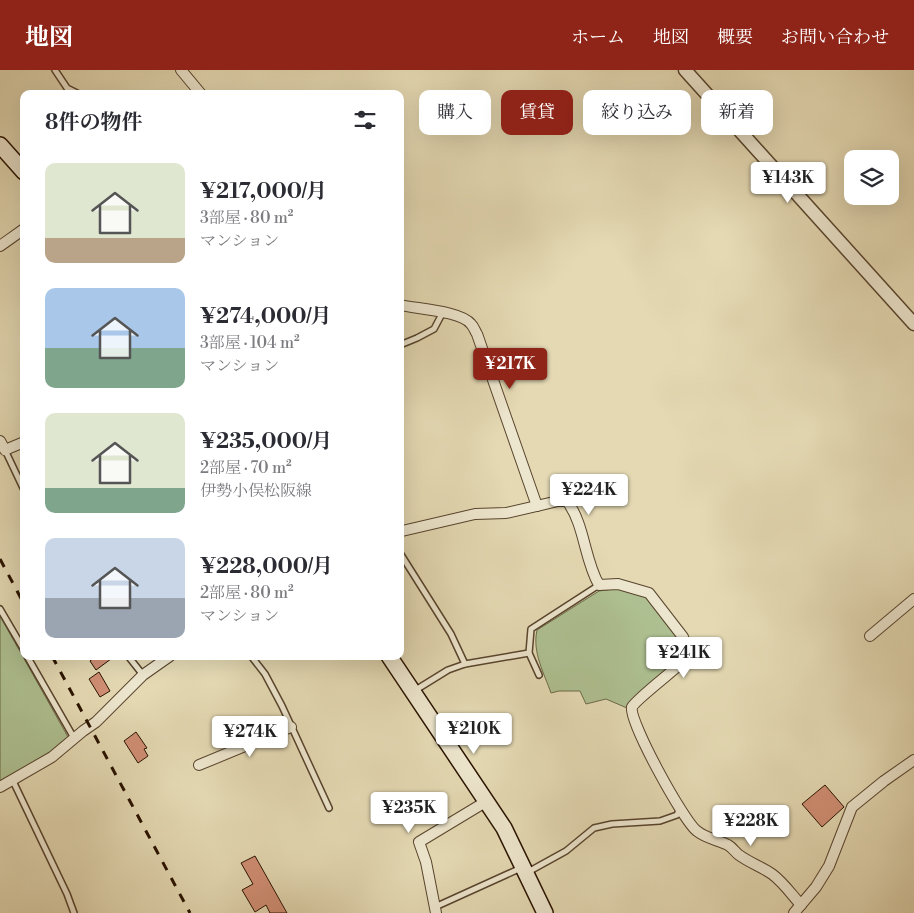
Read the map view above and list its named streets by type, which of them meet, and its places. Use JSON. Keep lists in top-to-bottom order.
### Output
{
  "page": {
    "header": "地図",
    "nav": [
      "ホーム",
      "地図",
      "概要",
      "お問い合わせ"
    ],
    "chip": [
      "購入",
      "賃貸",
      "絞り込み",
      "新着"
    ],
    "heading": "8件の物件",
    "list": [
      {
        "name": "¥217,000/月",
        "note": "3部屋 · 80 m² · マンション"
      },
      {
        "name": "¥274,000/月",
        "note": "3部屋 · 104 m² · マンション"
      },
      {
        "name": "¥235,000/月",
        "note": "2部屋 · 70 m² · 伊勢小俣松阪線"
      },
      {
        "name": "¥228,000/月",
        "note": "2部屋 · 80 m² · マンション"
      }
    ],
    "price": [
      "¥143K",
      "¥217K",
      "¥224K",
      "¥241K",
      "¥210K",
      "¥274K",
      "¥235K",
      "¥228K"
    ]
  }
}
